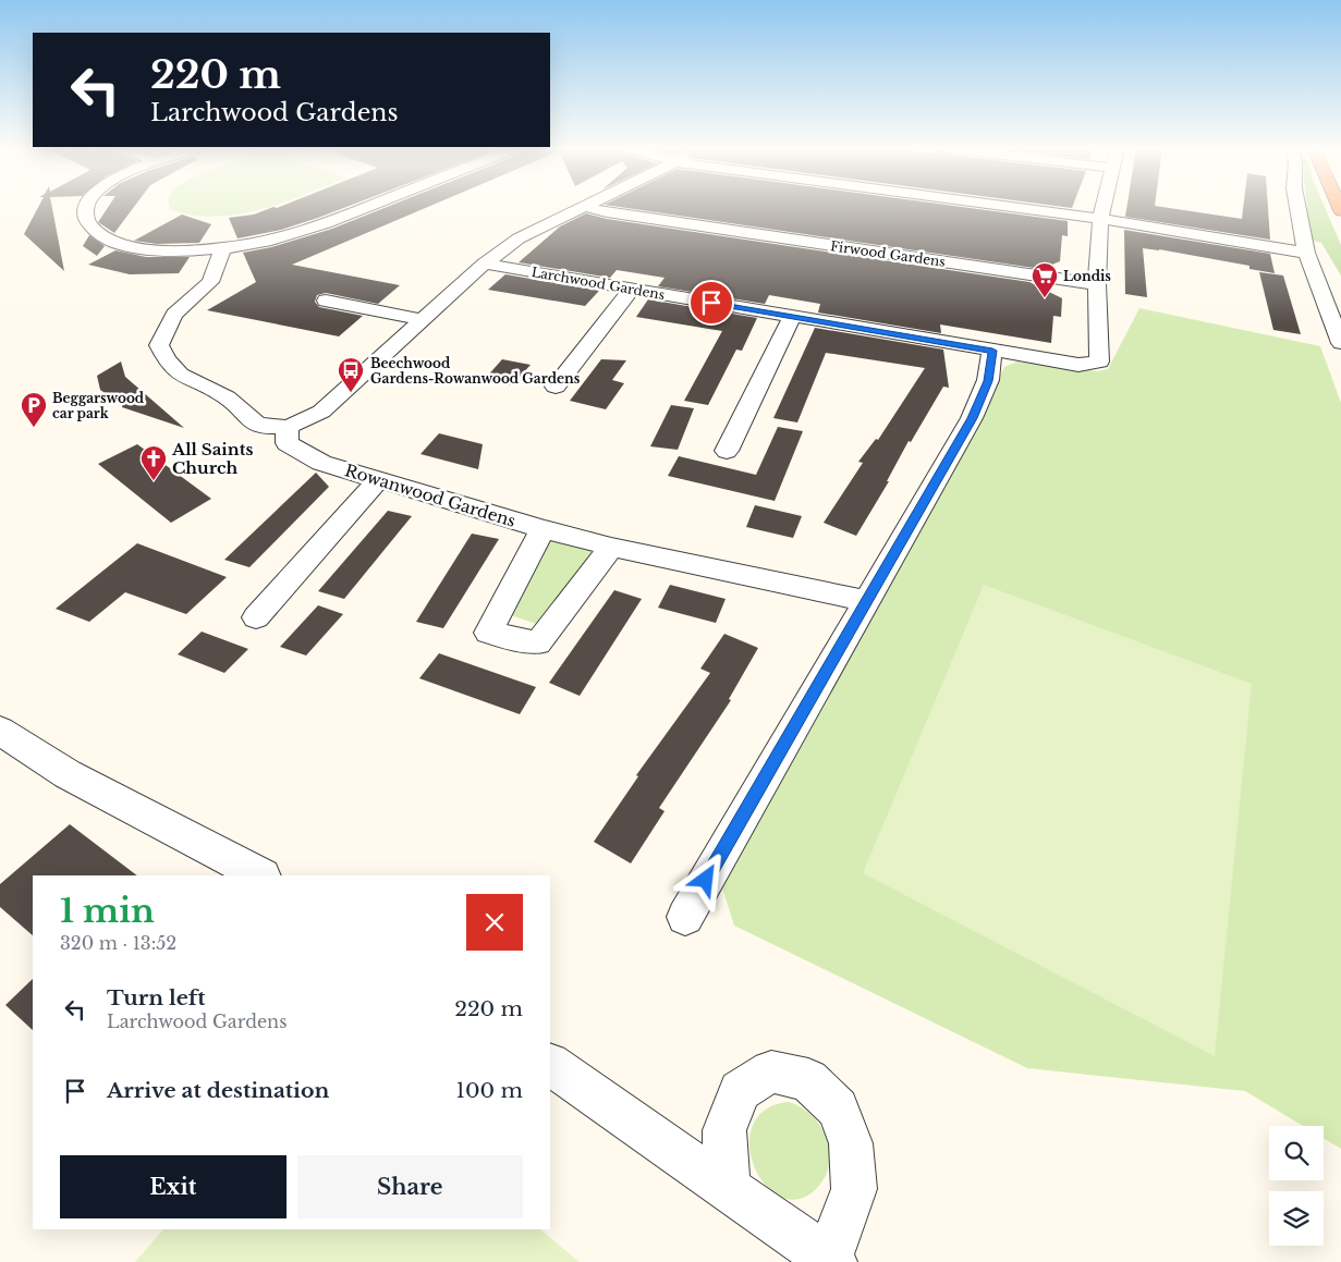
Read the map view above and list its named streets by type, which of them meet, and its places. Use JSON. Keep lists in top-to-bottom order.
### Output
{
  "streets": {
    "street": ["Firwood Gardens", "Larchwood Gardens", "Rowanwood Gardens"]
  },
  "crossings": [
    ["Firwood Gardens", "Larchwood Gardens"]
  ],
  "places": {
    "supermarket": ["Londis"],
    "bus stop": ["Beechwood Gardens-Rowanwood Gardens"],
    "parking": ["Beggarswood car park"],
    "church": ["All Saints Church"]
  },
  "page": {
    "turn": ["220 m", "Larchwood Gardens"],
    "heading": ["1 min", "320 m · 13:52"],
    "list": [
      {
        "name": "Turn left",
        "note": "Larchwood Gardens",
        "value": "220 m"
      },
      {
        "name": "Arrive at destination",
        "value": "100 m"
      }
    ],
    "buttons": ["Exit", "Share"]
  }
}
